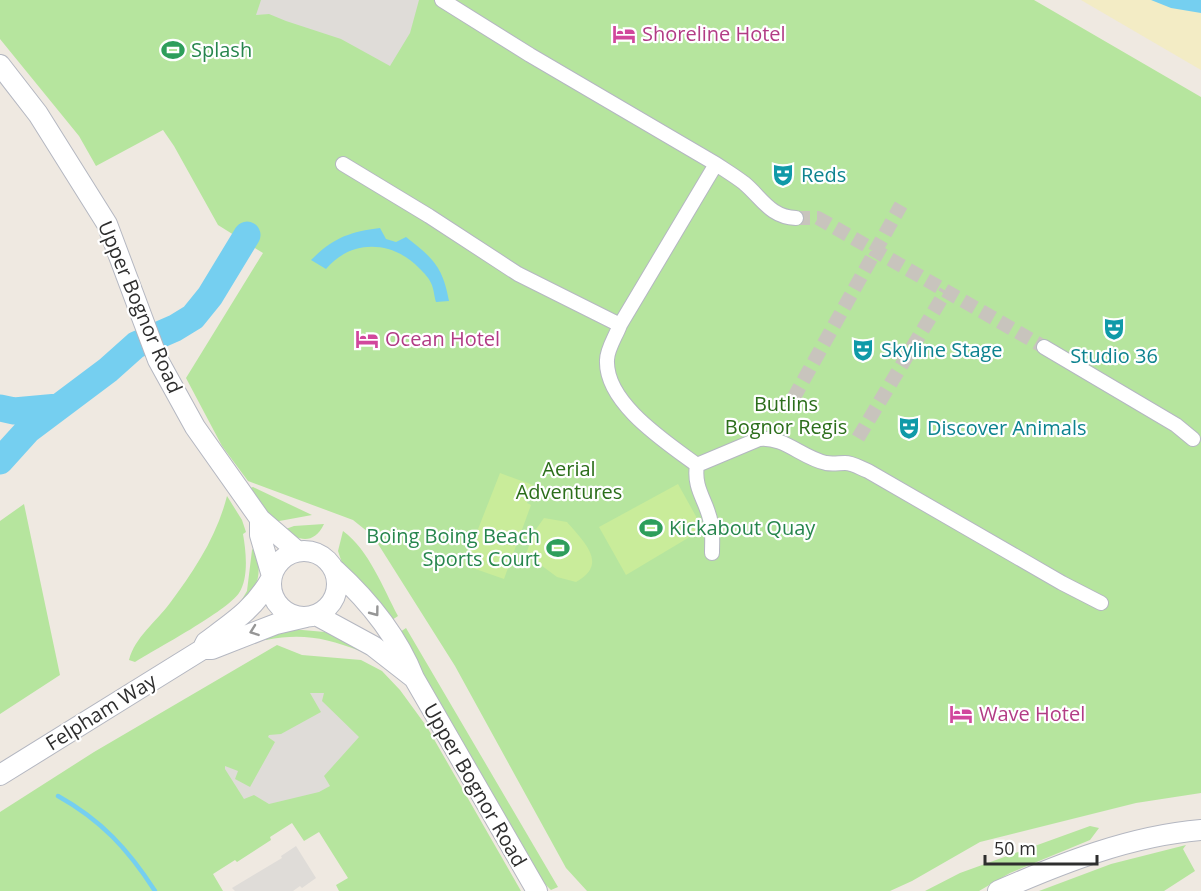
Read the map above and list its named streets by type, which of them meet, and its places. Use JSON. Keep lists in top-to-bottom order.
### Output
{
  "streets": {
    "main road": ["Upper Bognor Road", "Felpham Way"]
  },
  "crossings": [
    ["Upper Bognor Road", "Felpham Way"]
  ],
  "parks": ["Butlins Bognor Regis", "Aerial Adventures"],
  "places": {
    "hotel": ["Shoreline Hotel", "Ocean Hotel", "Wave Hotel"],
    "sports": ["Splash", "Kickabout Quay", "Boing Boing Beach Sports Court"],
    "theatre": [
      "Reds",
      "Studio 36",
      "Skyline Stage",
      "Discover Animals"
    ]
  },
  "scale_bar": "50 m"
}
